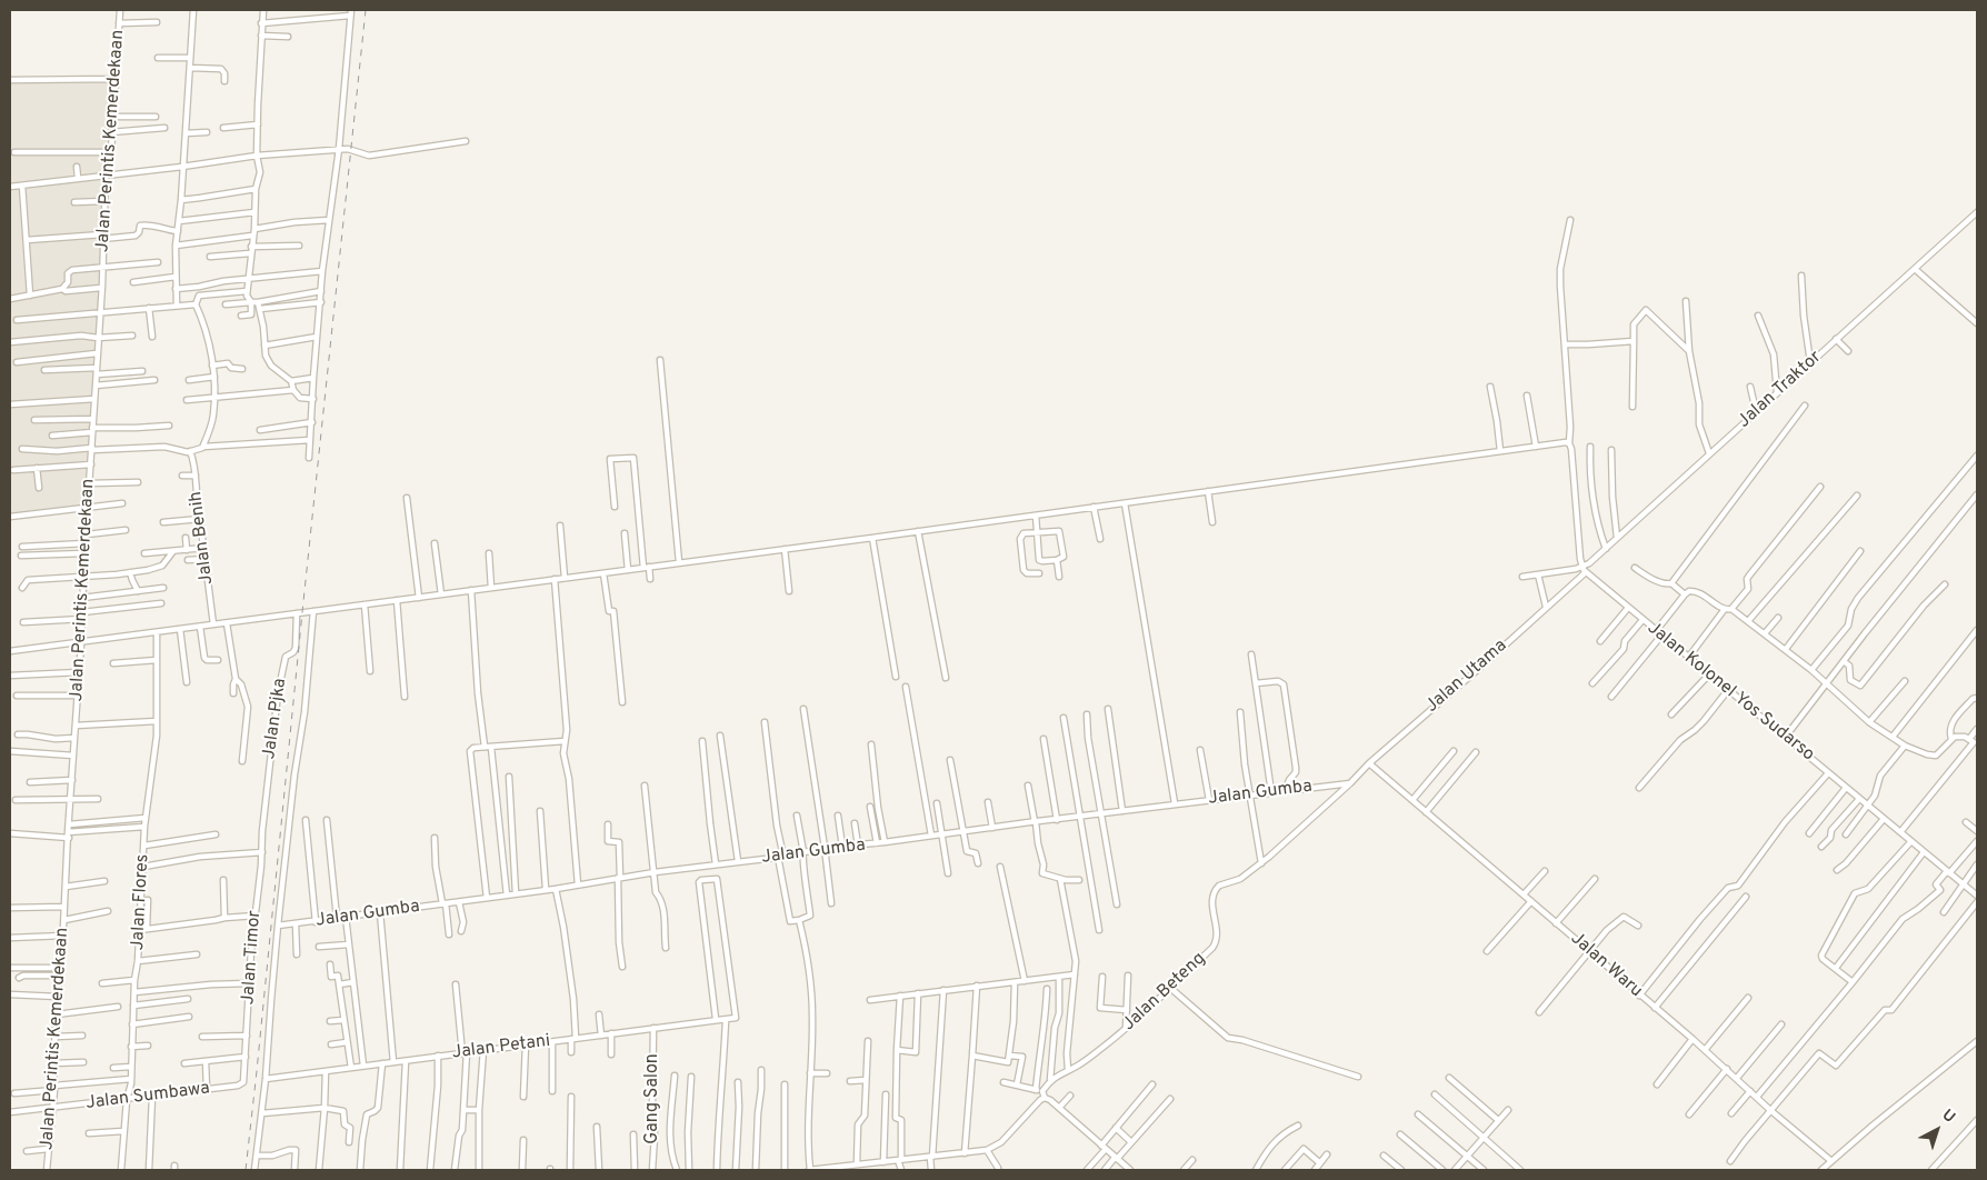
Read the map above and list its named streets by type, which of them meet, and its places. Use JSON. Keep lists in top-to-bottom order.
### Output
{
  "streets": {
    "street": [
      "Jalan Perintis Kemerdekaan",
      "Jalan Traktor",
      "Jalan Benih",
      "Jalan Utama",
      "Jalan Kolonel Yos Sudarso",
      "Jalan Pjka",
      "Jalan Gumba",
      "Jalan Flores",
      "Jalan Timor",
      "Jalan Waru",
      "Jalan Beteng",
      "Jalan Petani",
      "Jalan Sumbawa",
      "Gang Salon"
    ]
  },
  "crossings": [
    ["Jalan Perintis Kemerdekaan", "Jalan Sumbawa"],
    ["Jalan Traktor", "Jalan Utama"],
    ["Jalan Traktor", "Jalan Kolonel Yos Sudarso"],
    ["Jalan Utama", "Jalan Kolonel Yos Sudarso"],
    ["Jalan Utama", "Jalan Gumba"],
    ["Jalan Utama", "Jalan Waru"],
    ["Jalan Utama", "Jalan Beteng"],
    ["Jalan Pjka", "Jalan Timor"],
    ["Jalan Gumba", "Jalan Beteng"],
    ["Jalan Flores", "Jalan Sumbawa"],
    ["Jalan Timor", "Jalan Sumbawa"],
    ["Jalan Petani", "Gang Salon"]
  ],
  "north": "top right"
}
